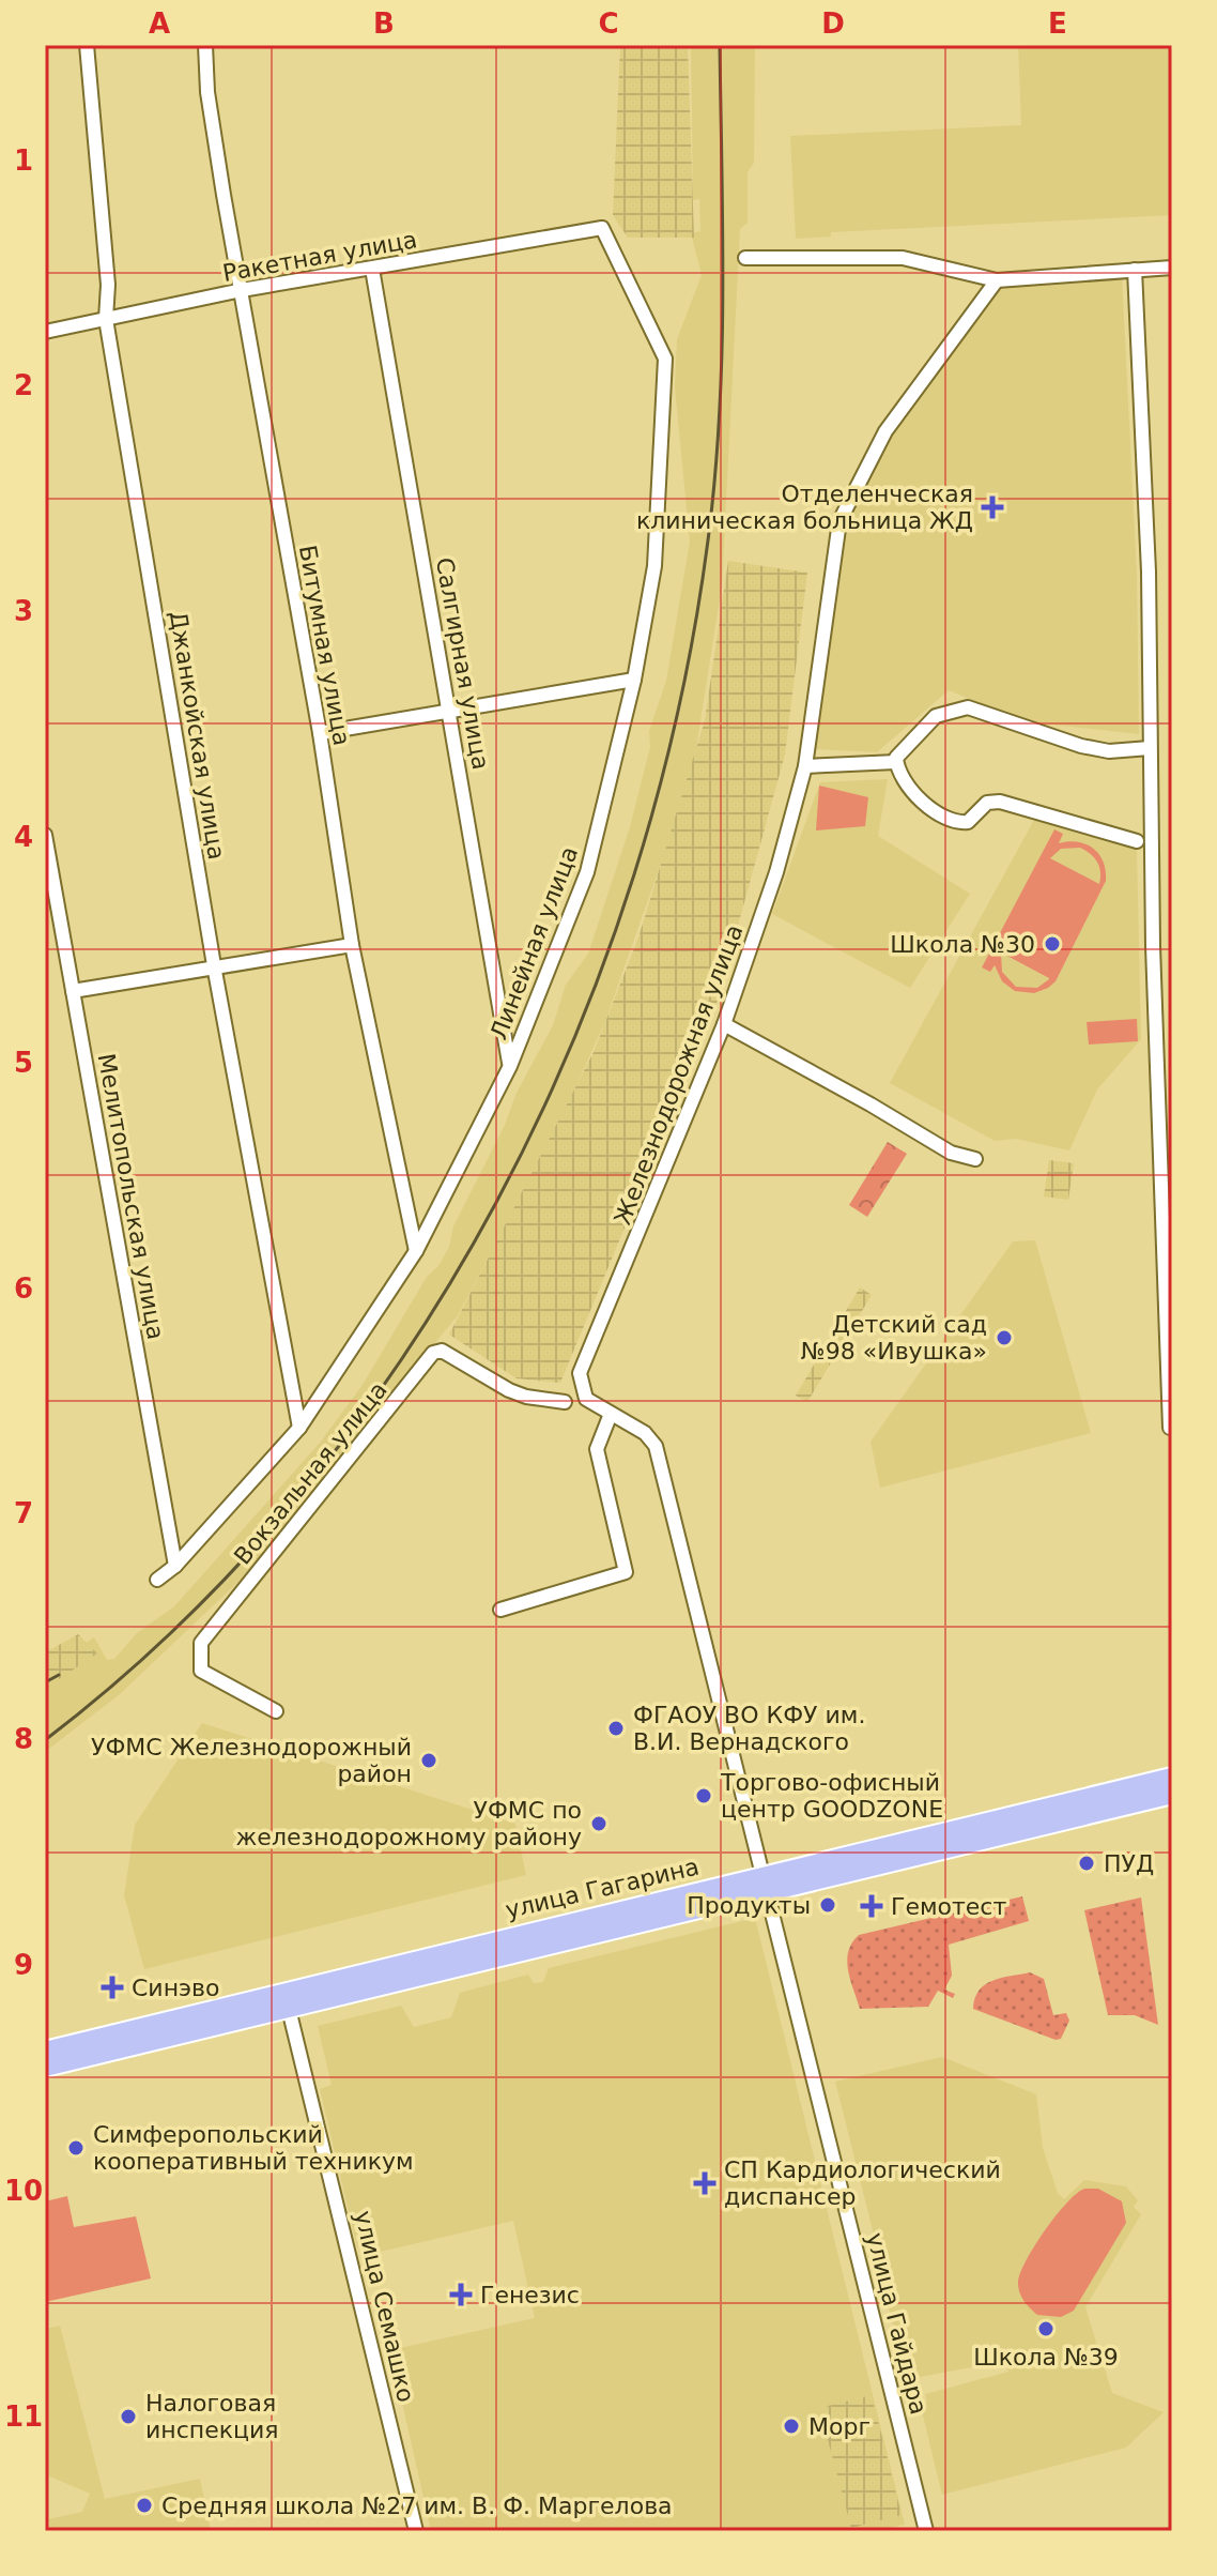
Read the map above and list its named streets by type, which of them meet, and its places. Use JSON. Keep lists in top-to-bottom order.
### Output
{
  "streets": {
    "main road": ["улица Гагарина"],
    "street": [
      "Ракетная улица",
      "Битумная улица",
      "Салгирная улица",
      "Джанкойская улица",
      "Линейная улица",
      "Железнодорожная улица",
      "Мелитопольская улица",
      "Вокзальная улица",
      "улица Семашко",
      "улица Гайдара"
    ]
  },
  "crossings": [
    ["Ракетная улица", "Битумная улица"],
    ["Ракетная улица", "Салгирная улица"],
    ["Ракетная улица", "Джанкойская улица"],
    ["Ракетная улица", "Линейная улица"],
    ["Битумная улица", "Линейная улица"],
    ["Салгирная улица", "Линейная улица"],
    ["Джанкойская улица", "Линейная улица"],
    ["Линейная улица", "Мелитопольская улица"],
    ["Железнодорожная улица", "улица Гагарина"],
    ["Железнодорожная улица", "улица Гайдара"],
    ["улица Гагарина", "улица Семашко"],
    ["улица Гагарина", "улица Гайдара"]
  ],
  "places": {
    "health": [
      "Отделенческая клиническая больница ЖД",
      "Гемотест",
      "Синэво",
      "СП Кардиологический диспансер",
      "Генезис"
    ],
    "other": [
      "Школа №30",
      "Детский сад №98 «Ивушка»",
      "ФГАОУ ВО КФУ им. В.И. Вернадского",
      "УФМС Железнодорожный район",
      "Торгово-офисный центр GOODZONE",
      "УФМС по железнодорожному району",
      "ПУД",
      "Продукты",
      "Симферопольский кооперативный техникум",
      "Школа №39",
      "Налоговая инспекция",
      "Морг",
      "Средняя школа №27 им. В. Ф. Маргелова"
    ]
  },
  "grid": {
    "columns": [
      "A",
      "B",
      "C",
      "D",
      "E"
    ],
    "rows": [
      "1",
      "2",
      "3",
      "4",
      "5",
      "6",
      "7",
      "8",
      "9",
      "10",
      "11"
    ]
  }
}
